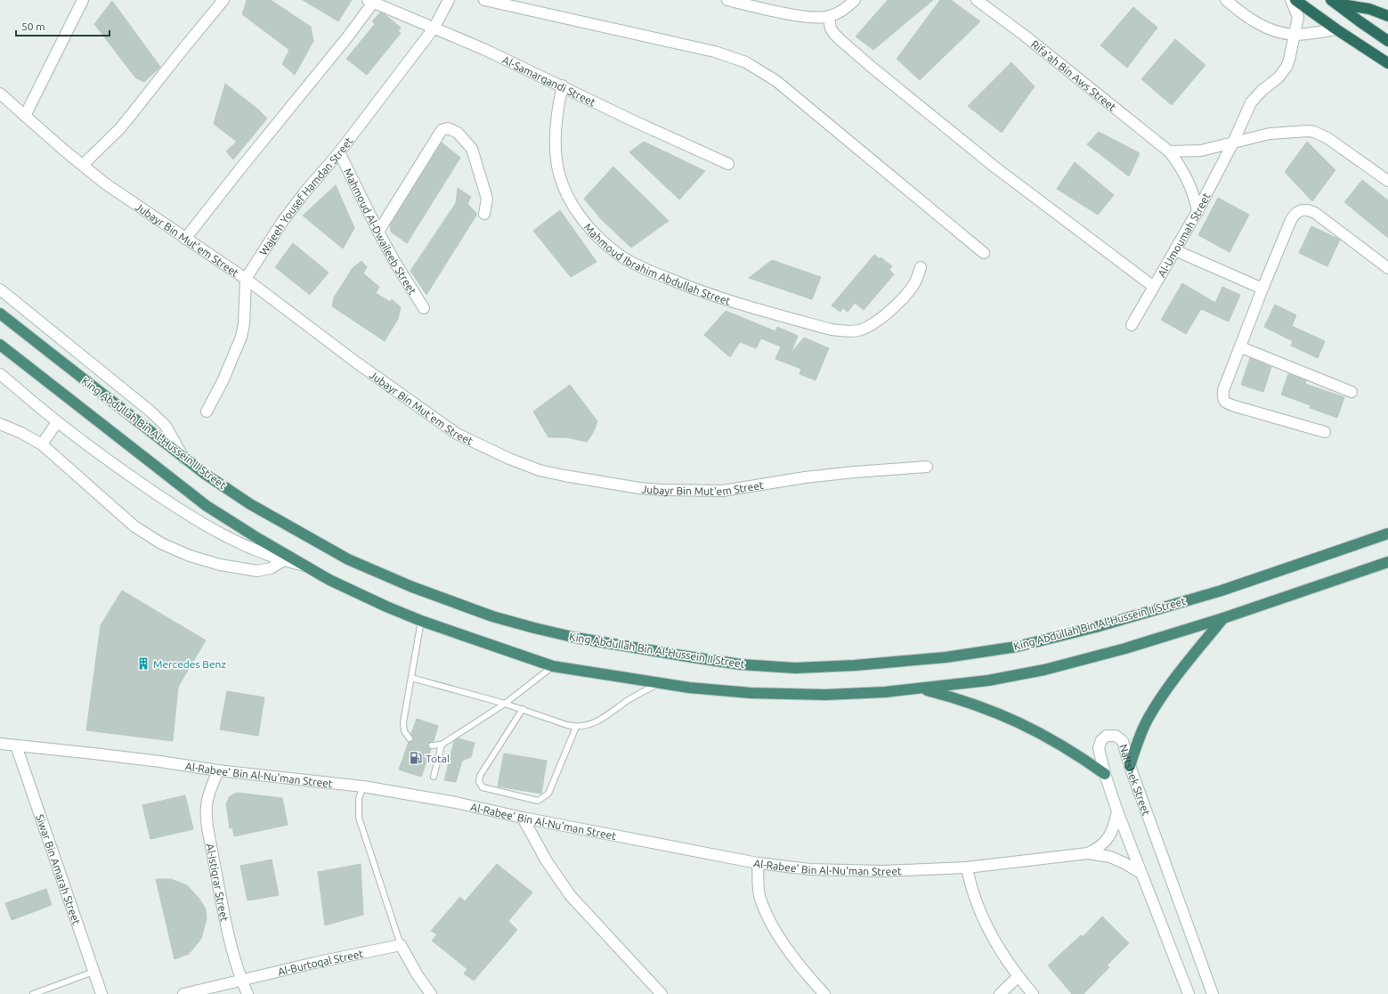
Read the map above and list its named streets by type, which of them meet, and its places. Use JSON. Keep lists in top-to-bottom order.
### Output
{
  "streets": {
    "highway": ["King Abdullah Bin Al-Hussein II Street"],
    "street": [
      "Rifa'ah Bin Aws Street",
      "Al-Samarqandi Street",
      "Wajeeh Yousef Hamdan Street",
      "Mahmoud Al-Dwaileeb Street",
      "Al-Umoumah Street",
      "Jubayr Bin Mut'em Street",
      "Mahmoud Ibrahim Abdullah Street",
      "Al-Rabee' Bin Al-Nu'man Street",
      "Naltshek Street",
      "Siwar Bin Amarah Street",
      "Al-Istiqrar Street",
      "Al-Burtoqal Street"
    ]
  },
  "crossings": [
    ["Rifa'ah Bin Aws Street", "Al-Umoumah Street"],
    ["Al-Samarqandi Street", "Wajeeh Yousef Hamdan Street"],
    ["Al-Samarqandi Street", "Mahmoud Ibrahim Abdullah Street"],
    ["Wajeeh Yousef Hamdan Street", "Mahmoud Al-Dwaileeb Street"],
    ["Wajeeh Yousef Hamdan Street", "Jubayr Bin Mut'em Street"],
    ["Al-Rabee' Bin Al-Nu'man Street", "Naltshek Street"],
    ["Al-Rabee' Bin Al-Nu'man Street", "Siwar Bin Amarah Street"],
    ["Al-Rabee' Bin Al-Nu'man Street", "Al-Istiqrar Street"],
    ["Al-Istiqrar Street", "Al-Burtoqal Street"]
  ],
  "places": {
    "building": ["Mercedes Benz"],
    "fuel station": ["Total"]
  },
  "scale_bar": "50 m"
}
